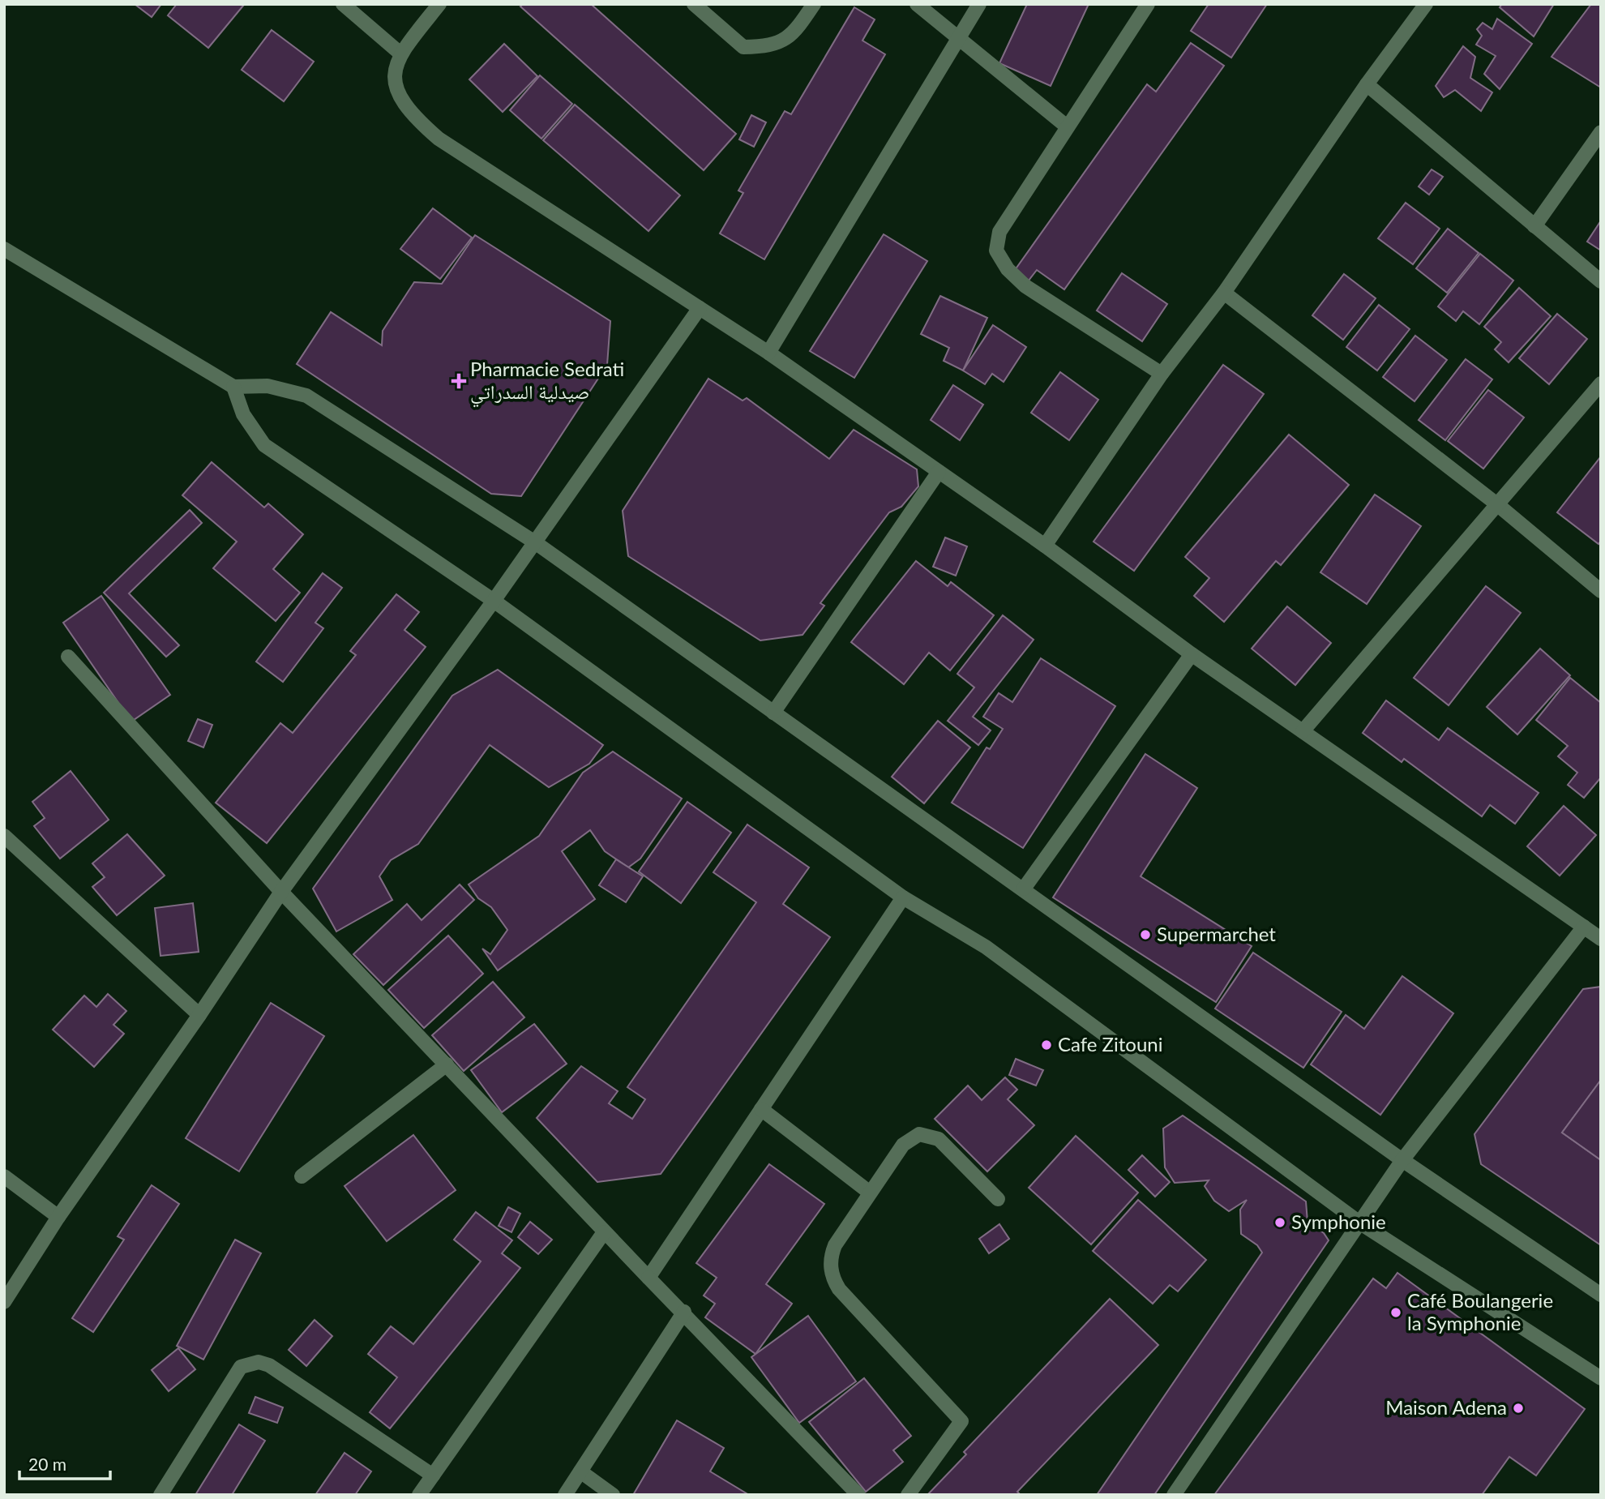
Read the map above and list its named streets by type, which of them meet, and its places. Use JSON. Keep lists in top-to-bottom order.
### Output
{
  "places": {
    "health": ["Pharmacie Sedrati صيدلية السدراتي"],
    "other": [
      "Supermarchet",
      "Cafe Zitouni",
      "Symphonie",
      "Café Boulangerie la Symphonie",
      "Maison Adena"
    ]
  },
  "scale_bar": "20 m"
}
